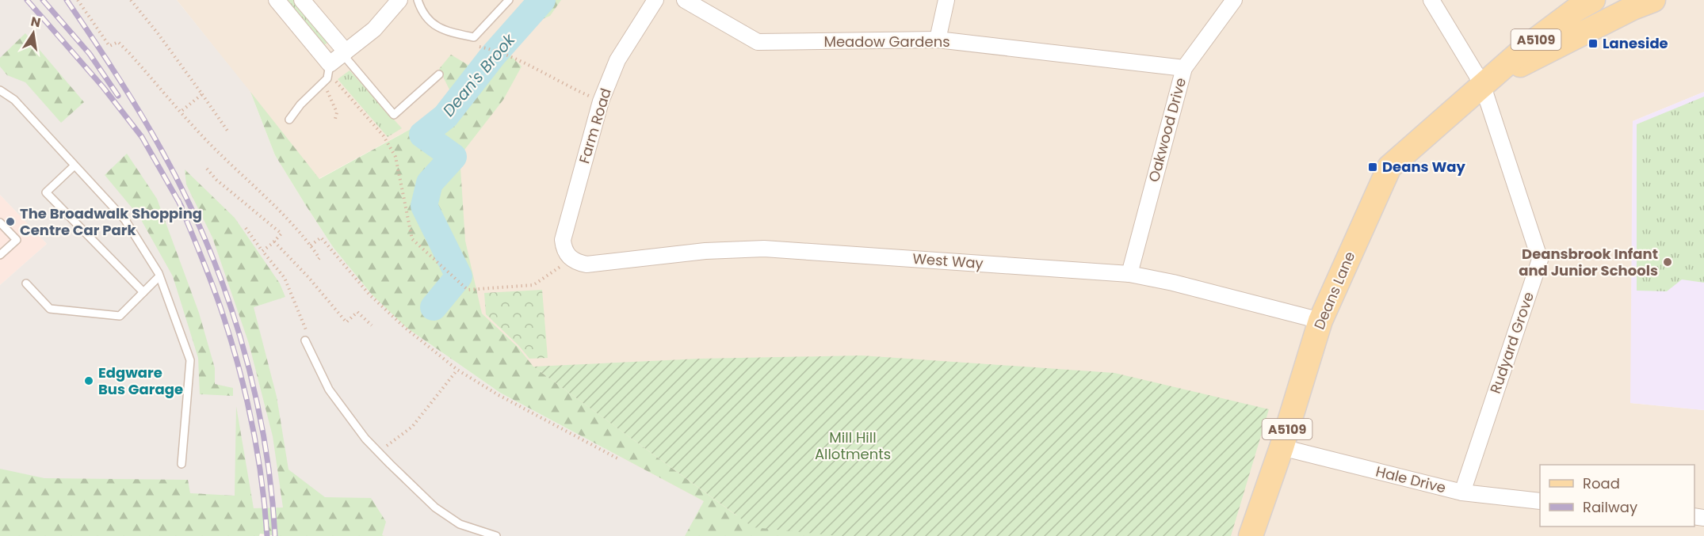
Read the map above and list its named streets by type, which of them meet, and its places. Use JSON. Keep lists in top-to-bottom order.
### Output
{
  "streets": {
    "main road": ["A5109", "Deans Lane"],
    "street": [
      "Meadow Gardens",
      "Farm Road",
      "Oakwood Drive",
      "West Way",
      "Rudyard Grove",
      "Hale Drive"
    ]
  },
  "crossings": [
    ["Meadow Gardens", "Oakwood Drive"],
    ["Farm Road", "West Way"],
    ["Oakwood Drive", "West Way"],
    ["West Way", "Deans Lane"],
    ["Deans Lane", "Rudyard Grove"],
    ["Deans Lane", "Hale Drive"],
    ["Rudyard Grove", "Hale Drive"]
  ],
  "water": ["Dean's Brook"],
  "parks": ["Mill Hill Allotments"],
  "places": {
    "transit": ["Laneside", "Deans Way"],
    "other": ["The Broadwalk Shopping Centre Car Park", "Deansbrook Infant and Junior Schools", "Edgware Bus Garage"]
  },
  "legend": ["Road", "Railway"],
  "north": "top"
}
